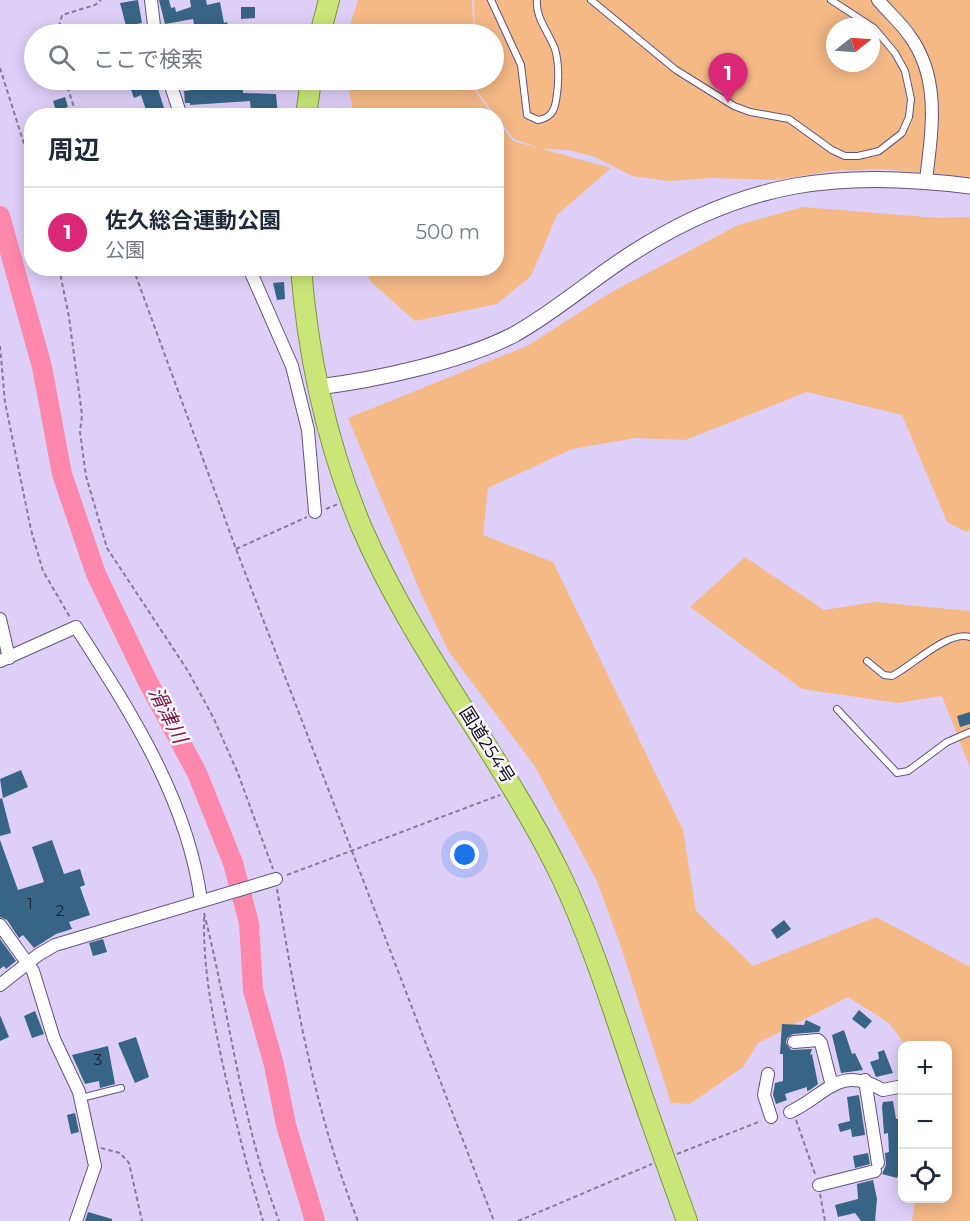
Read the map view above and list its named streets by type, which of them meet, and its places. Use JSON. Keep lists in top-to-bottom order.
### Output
{
  "streets": {
    "highway": ["国道254号"]
  },
  "water": ["滑津川"],
  "house_numbers": ["1", "2", "3"],
  "north": "right",
  "page": {
    "search": "ここで検索",
    "pins": "1",
    "heading": "周辺",
    "list": [
      {
        "mark": "1",
        "name": "佐久総合運動公園",
        "note": "公園",
        "value": "500 m"
      }
    ],
    "map_buttons": ["+", "−"]
  }
}
